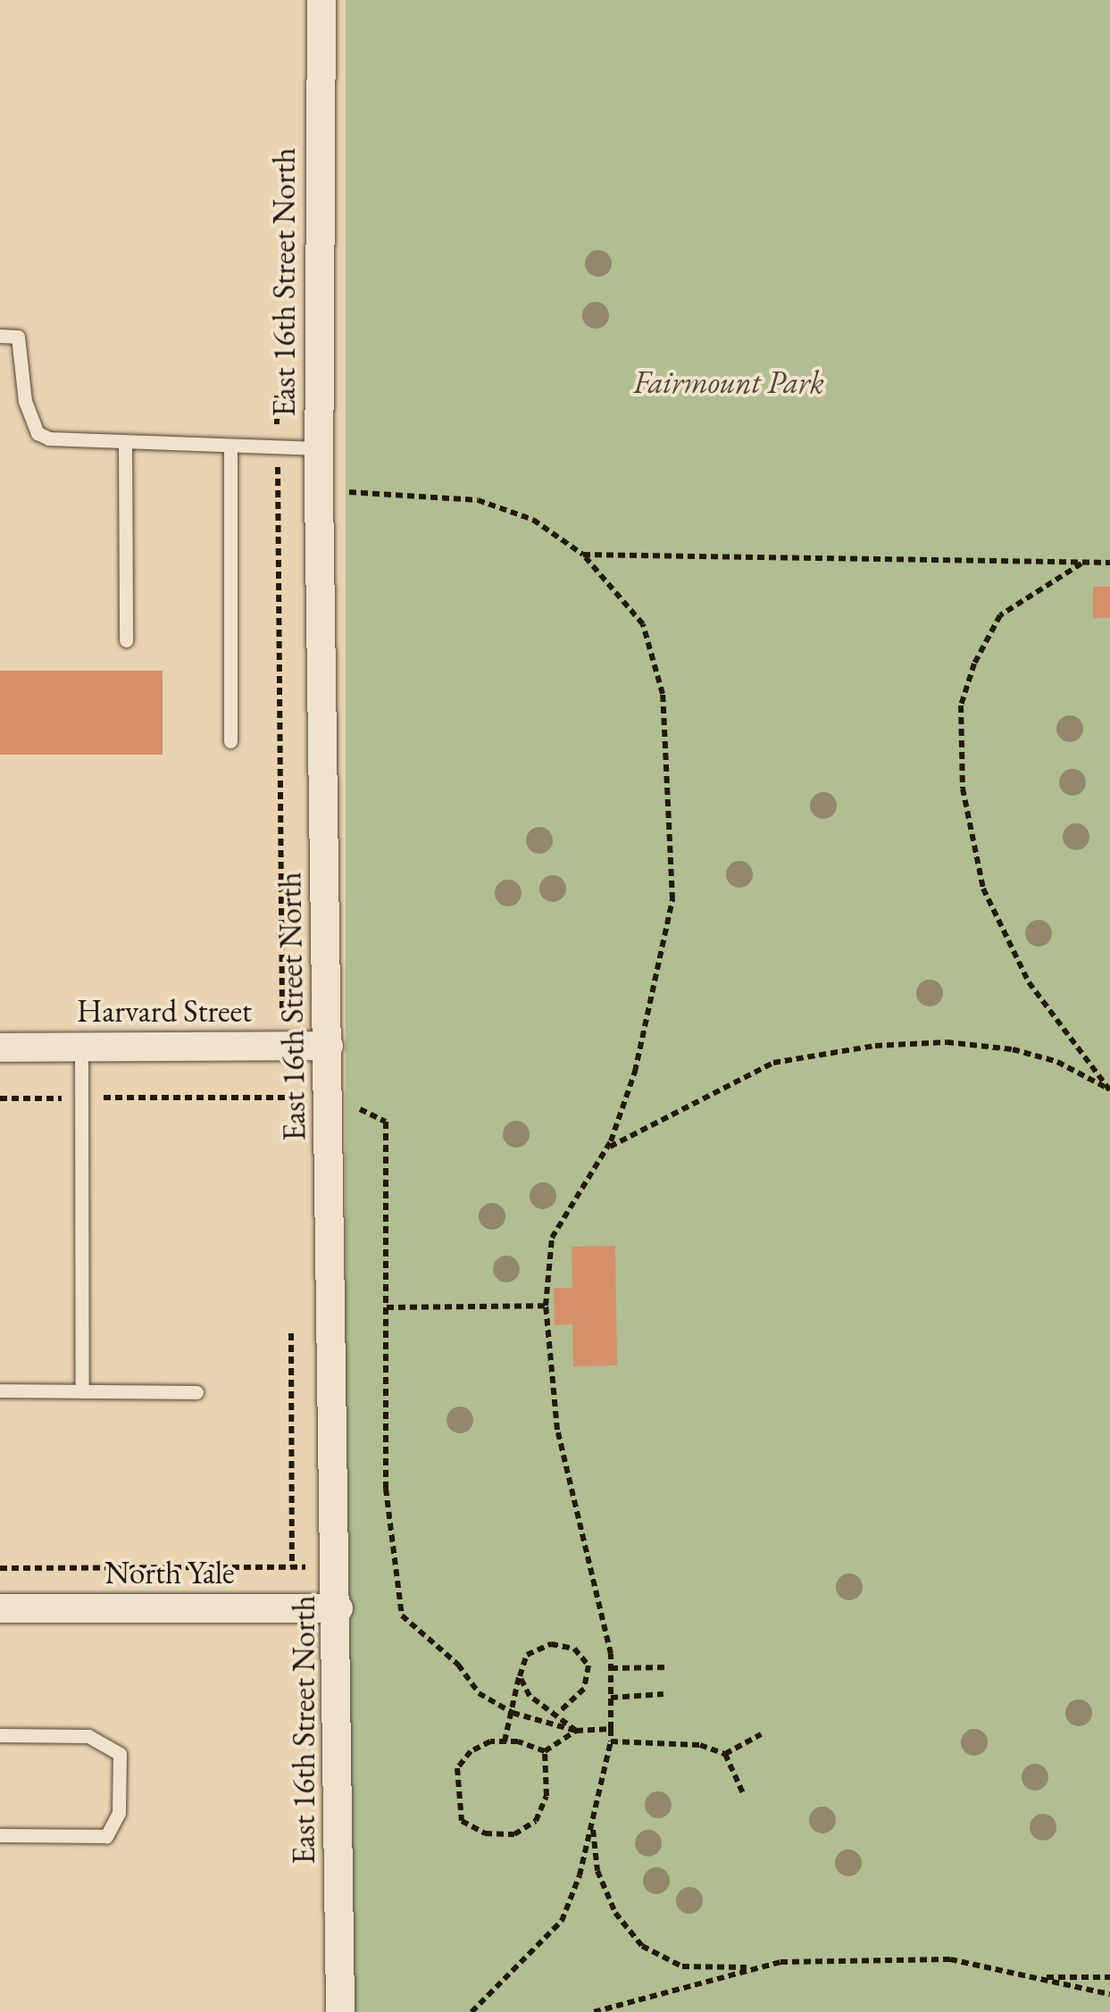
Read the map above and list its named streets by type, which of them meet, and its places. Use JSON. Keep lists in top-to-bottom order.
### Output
{
  "streets": {
    "street": ["East 16th Street North", "Harvard Street", "North Yale"]
  },
  "crossings": [
    ["East 16th Street North", "Harvard Street"],
    ["East 16th Street North", "North Yale"]
  ],
  "parks": ["Fairmount Park"]
}
